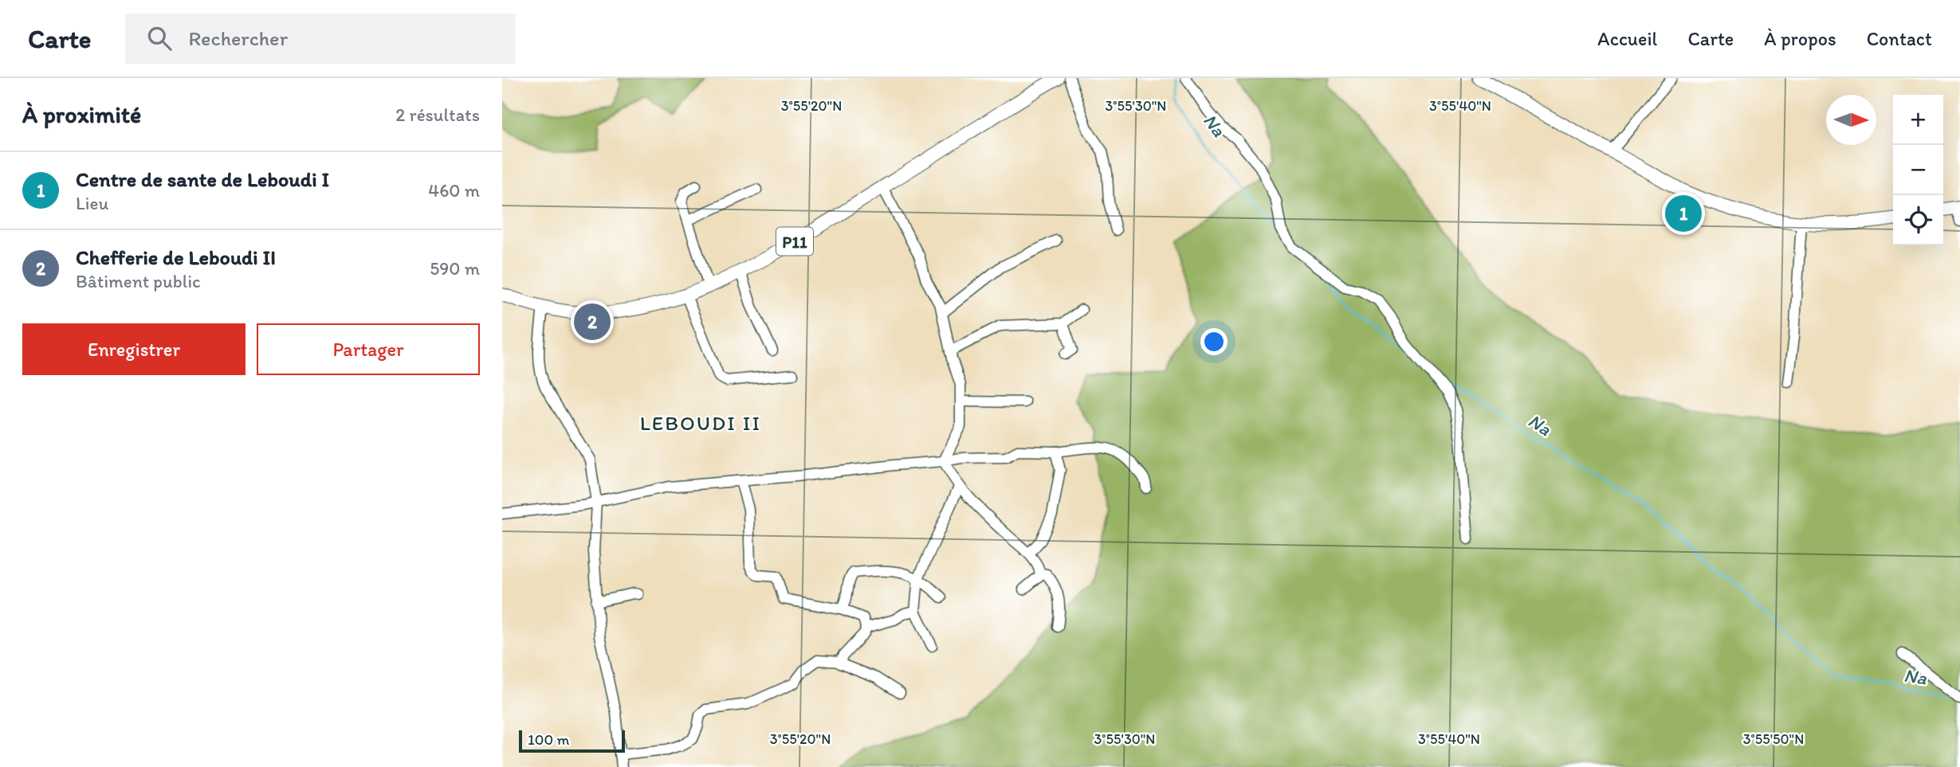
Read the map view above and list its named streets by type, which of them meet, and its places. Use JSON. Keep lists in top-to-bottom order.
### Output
{
  "streets": {
    "main road": ["P11"]
  },
  "districts": ["LEBOUDI II"],
  "water": ["Na"],
  "scale_bar": "100 m",
  "north": "right",
  "page": {
    "header": "Carte",
    "search": "Rechercher",
    "nav": [
      "Accueil",
      "Carte",
      "À propos",
      "Contact"
    ],
    "heading": ["À proximité", "2 résultats"],
    "map_buttons": ["+", "−"],
    "list": [
      {
        "mark": "1",
        "name": "Centre de sante de Leboudi I",
        "note": "Lieu",
        "value": "460 m"
      },
      {
        "mark": "2",
        "name": "Chefferie de Leboudi II",
        "note": "Bâtiment public",
        "value": "590 m"
      }
    ],
    "pins": ["1", "2"],
    "buttons": ["Enregistrer", "Partager"],
    "scale": "100 m"
  },
  "coordinates": [
    "3°55'20\"N",
    "3°55'30\"N",
    "3°55'40\"N",
    "3°55'50\"N"
  ]
}
